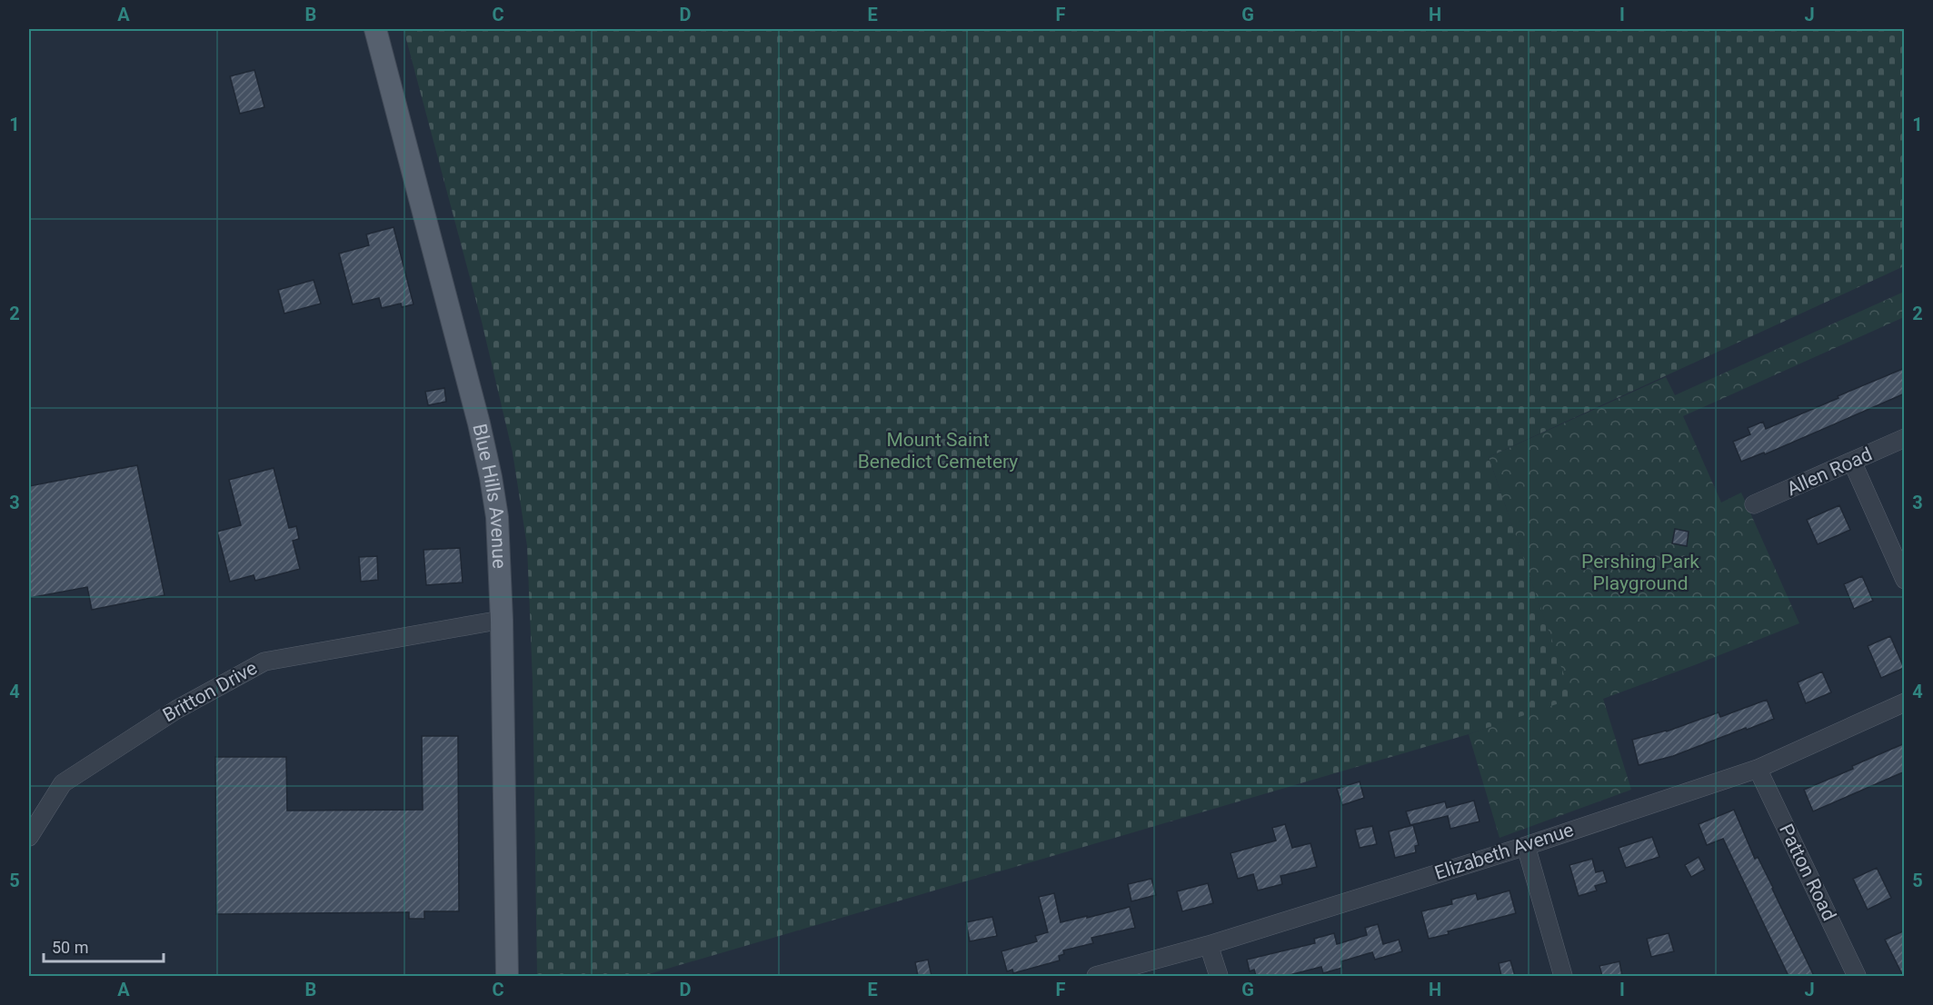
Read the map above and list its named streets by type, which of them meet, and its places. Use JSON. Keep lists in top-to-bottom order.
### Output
{
  "streets": {
    "main road": ["Blue Hills Avenue"],
    "street": [
      "Allen Road",
      "Britton Drive",
      "Elizabeth Avenue",
      "Patton Road"
    ]
  },
  "crossings": [
    ["Blue Hills Avenue", "Britton Drive"],
    ["Elizabeth Avenue", "Patton Road"]
  ],
  "parks": ["Mount Saint Benedict Cemetery", "Pershing Park Playground"],
  "scale_bar": "50 m",
  "grid": {
    "columns": [
      "A",
      "B",
      "C",
      "D",
      "E",
      "F",
      "G",
      "H",
      "I",
      "J"
    ],
    "rows": [
      "1",
      "2",
      "3",
      "4",
      "5"
    ]
  }
}
